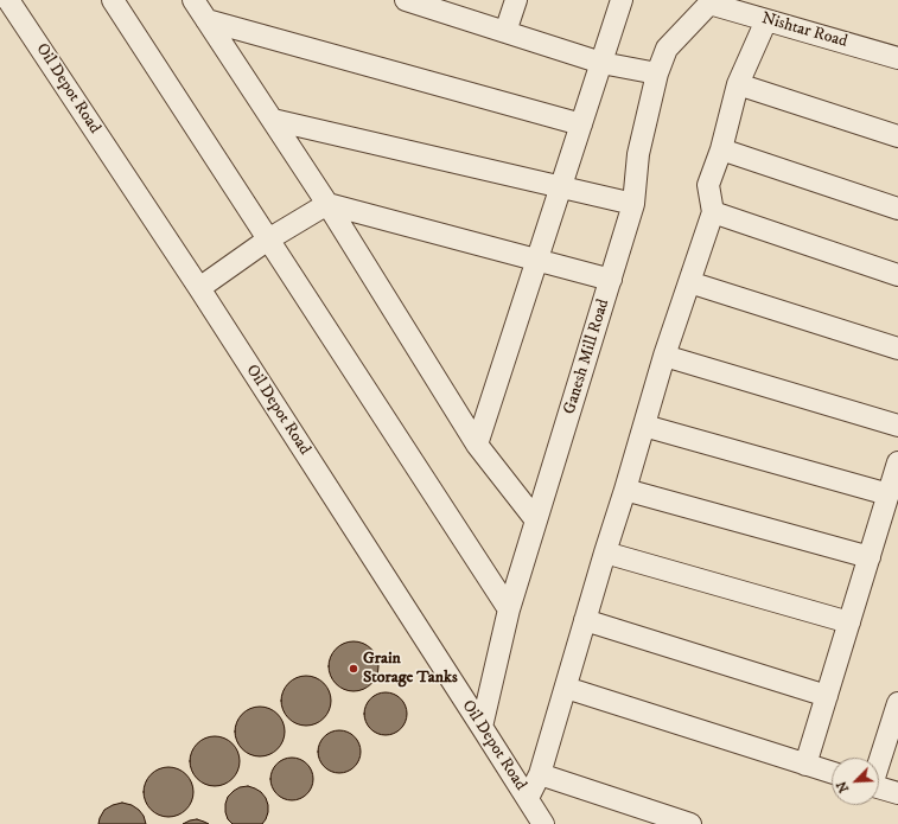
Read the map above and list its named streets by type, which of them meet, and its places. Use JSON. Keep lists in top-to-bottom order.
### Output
{
  "streets": {
    "street": ["Nishtar Road", "Oil Depot Road", "Ganesh Mill Road"]
  },
  "crossings": [
    ["Nishtar Road", "Ganesh Mill Road"],
    ["Oil Depot Road", "Ganesh Mill Road"]
  ],
  "places": ["Grain Storage Tanks"],
  "north": "bottom left"
}
